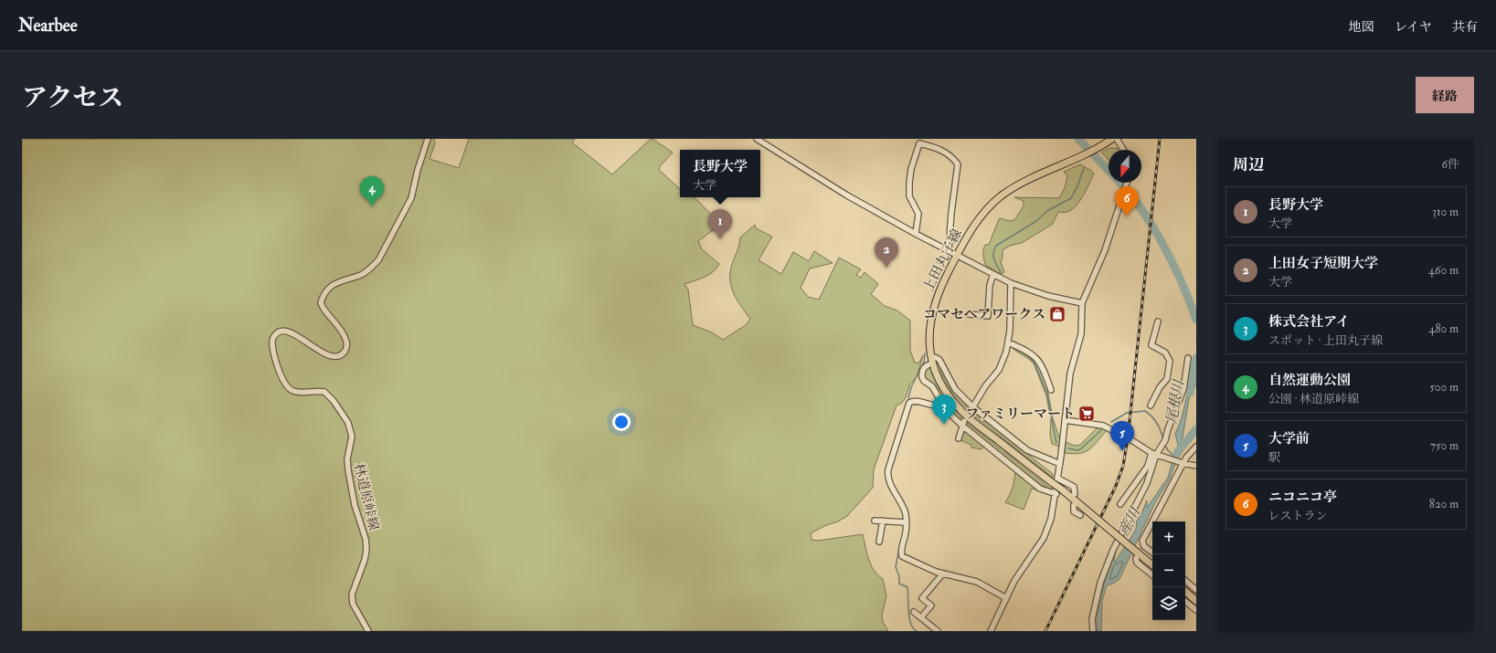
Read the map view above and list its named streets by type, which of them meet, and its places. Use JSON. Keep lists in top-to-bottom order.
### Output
{
  "streets": {
    "main road": ["上田丸子線"],
    "street": ["林道原峠線"]
  },
  "water": ["尾根川", "産川"],
  "places": {
    "shop": ["コマセヘアワークス"],
    "supermarket": ["ファミリーマート"]
  },
  "north": "bottom",
  "page": {
    "header": "Nearbee",
    "nav": ["地図", "レイヤ", "共有"],
    "title": "アクセス",
    "buttons": "経路",
    "heading": ["周辺", "6件"],
    "popup": ["長野大学", "大学"],
    "pins": [
      "4",
      "6",
      "1",
      "2",
      "3",
      "5"
    ],
    "list": [
      {
        "mark": "1",
        "name": "長野大学",
        "note": "大学",
        "value": "310 m"
      },
      {
        "mark": "2",
        "name": "上田女子短期大学",
        "note": "大学",
        "value": "460 m"
      },
      {
        "mark": "3",
        "name": "株式会社アイ",
        "note": "スポット · 上田丸子線",
        "value": "480 m"
      },
      {
        "mark": "4",
        "name": "自然運動公園",
        "note": "公園 · 林道原峠線",
        "value": "500 m"
      },
      {
        "mark": "5",
        "name": "大学前",
        "note": "駅",
        "value": "750 m"
      },
      {
        "mark": "6",
        "name": "ニコニコ亭",
        "note": "レストラン",
        "value": "820 m"
      }
    ],
    "map_buttons": ["+", "−"]
  }
}
